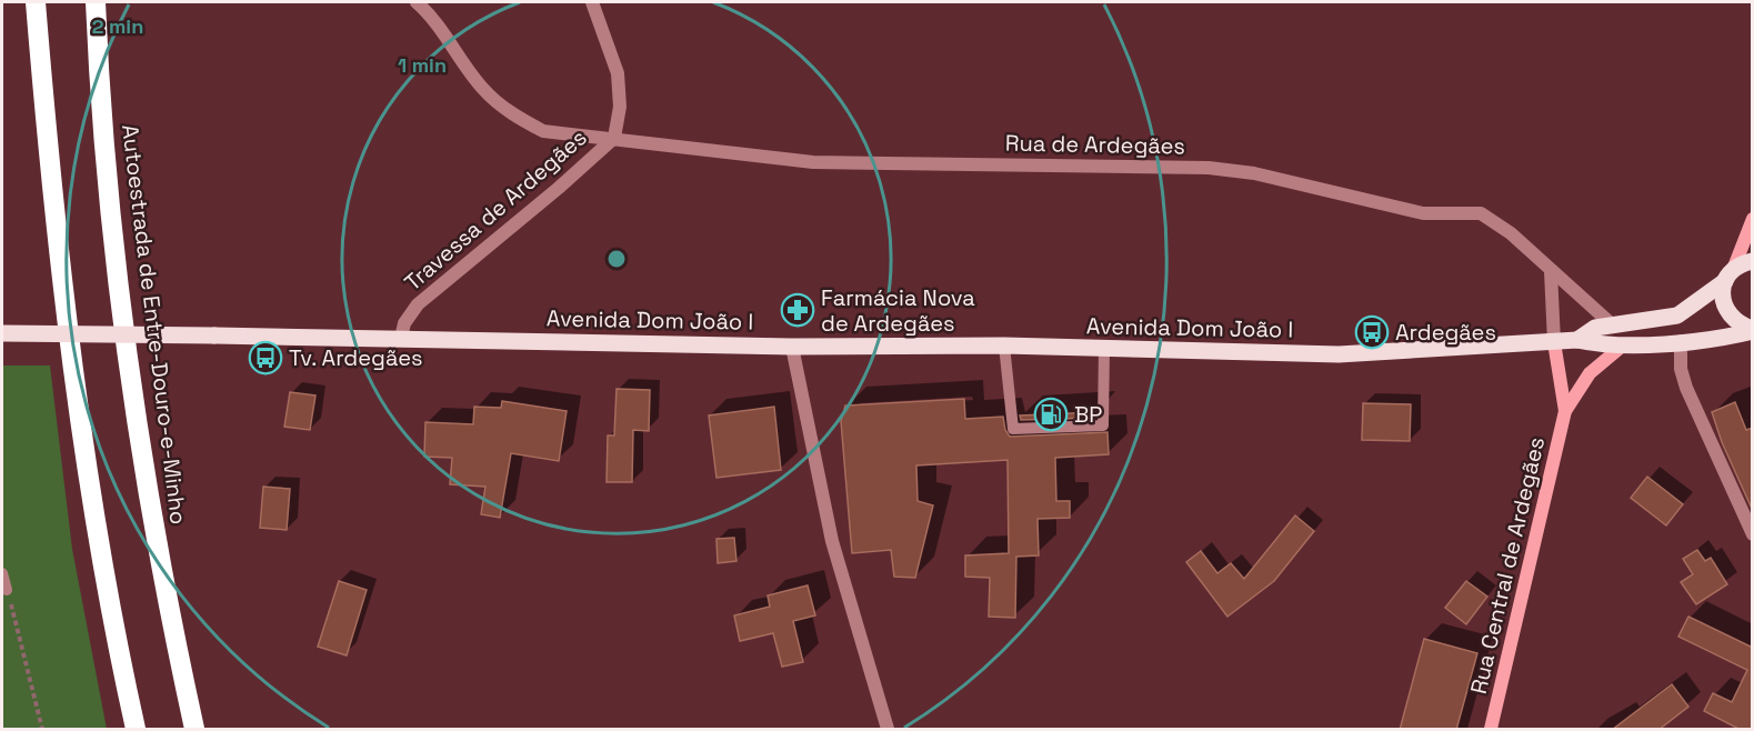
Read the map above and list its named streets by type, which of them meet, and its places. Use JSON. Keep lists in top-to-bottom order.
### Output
{
  "streets": {
    "highway": ["Autoestrada de Entre-Douro-e-Minho"],
    "main road": ["Avenida Dom João I"],
    "street": ["Rua de Ardegães", "Travessa de Ardegães", "Rua Central de Ardegães"]
  },
  "crossings": [
    ["Rua de Ardegães", "Travessa de Ardegães"],
    ["Rua de Ardegães", "Avenida Dom João I"],
    ["Travessa de Ardegães", "Avenida Dom João I"],
    ["Avenida Dom João I", "Rua Central de Ardegães"]
  ],
  "places": {
    "pharmacy": ["Farmácia Nova de Ardegães"],
    "bus stop": ["Ardegães", "Tv. Ardegães"],
    "fuel station": ["BP"]
  },
  "rings": ["2 min", "1 min"]
}
